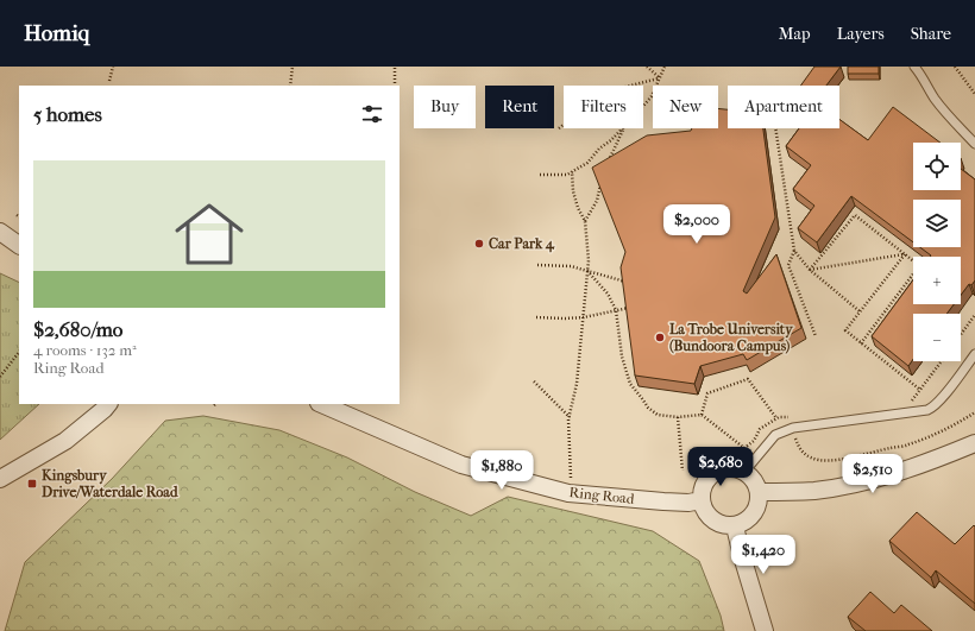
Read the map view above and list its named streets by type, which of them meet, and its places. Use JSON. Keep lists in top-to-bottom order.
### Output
{
  "streets": {
    "street": ["Ring Road"]
  },
  "places": {
    "other": ["Car Park 4", "La Trobe University (Bundoora Campus)"],
    "transit": ["Kingsbury Drive/Waterdale Road"]
  },
  "page": {
    "header": "Homiq",
    "nav": ["Map", "Layers", "Share"],
    "chip": [
      "Buy",
      "Rent",
      "Filters",
      "New",
      "Apartment"
    ],
    "heading": "5 homes",
    "map_buttons": ["+", "−"],
    "list": [
      {
        "name": "$2,680/mo",
        "note": "4 rooms · 132 m² · Ring Road"
      }
    ],
    "price": [
      "$2,000",
      "$2,680",
      "$1,880",
      "$2,510",
      "$1,420"
    ]
  }
}
